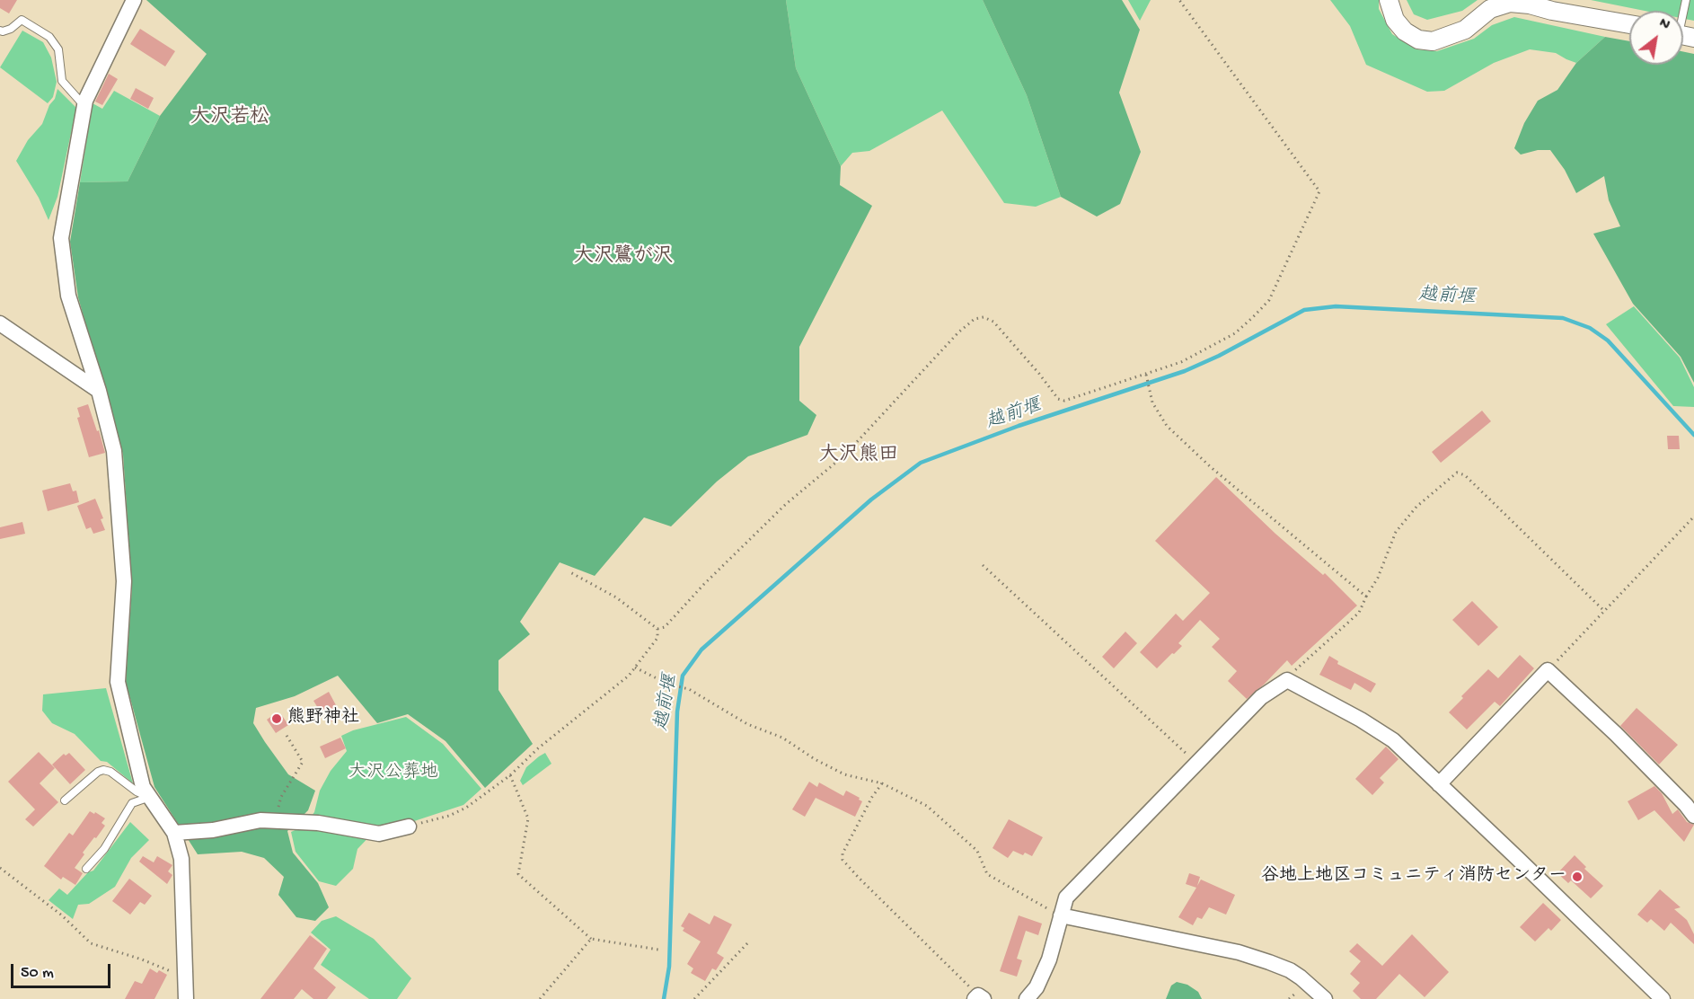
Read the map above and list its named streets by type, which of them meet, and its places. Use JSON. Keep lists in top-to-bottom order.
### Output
{
  "districts": ["大沢若松", "大沢鷺が沢", "大沢熊田"],
  "water": ["越前堰"],
  "parks": ["大沢公葬地"],
  "places": ["熊野神社", "谷地上地区コミュニティ消防センター"],
  "scale_bar": "50 m",
  "north": "top right"
}
